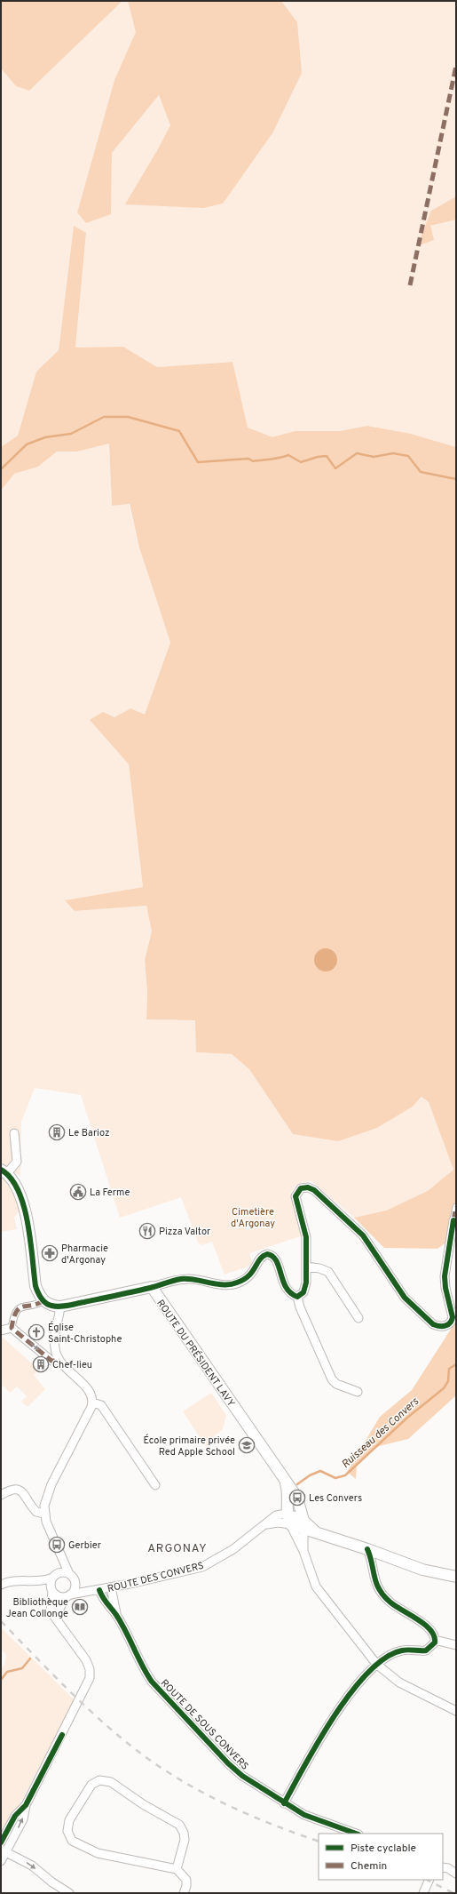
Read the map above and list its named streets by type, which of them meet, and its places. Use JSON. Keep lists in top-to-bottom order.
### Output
{
  "streets": {
    "street": ["ROUTE DU PRÉSIDENT LAVY", "ROUTE DES CONVERS", "ROUTE DE SOUS CONVERS"]
  },
  "crossings": [
    ["ROUTE DU PRÉSIDENT LAVY", "ROUTE DES CONVERS"],
    ["ROUTE DES CONVERS", "ROUTE DE SOUS CONVERS"]
  ],
  "districts": ["ARGONAY"],
  "water": ["Ruisseau des Convers"],
  "parks": ["Cimetière d'Argonay"],
  "places": {
    "building": ["Le Barioz", "Chef-lieu"],
    "public building": ["La Ferme"],
    "restaurant": ["Pizza Valtor"],
    "pharmacy": ["Pharmacie d'Argonay"],
    "church": ["Église Saint-Christophe"],
    "school or university": ["École primaire privée Red Apple School"],
    "bus stop": ["Les Convers", "Gerbier"],
    "library": ["Bibliothèque Jean Collonge"]
  },
  "legend": ["Piste cyclable", "Chemin"]
}
